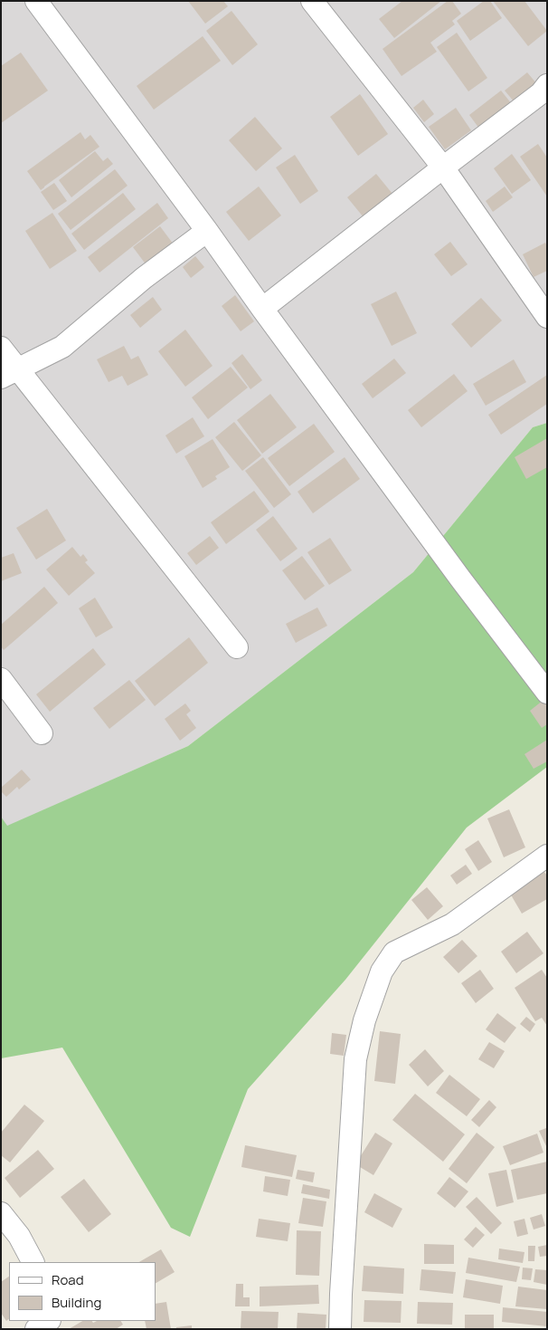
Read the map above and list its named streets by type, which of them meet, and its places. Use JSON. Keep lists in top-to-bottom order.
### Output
{
  "legend": ["Road", "Building"]
}
